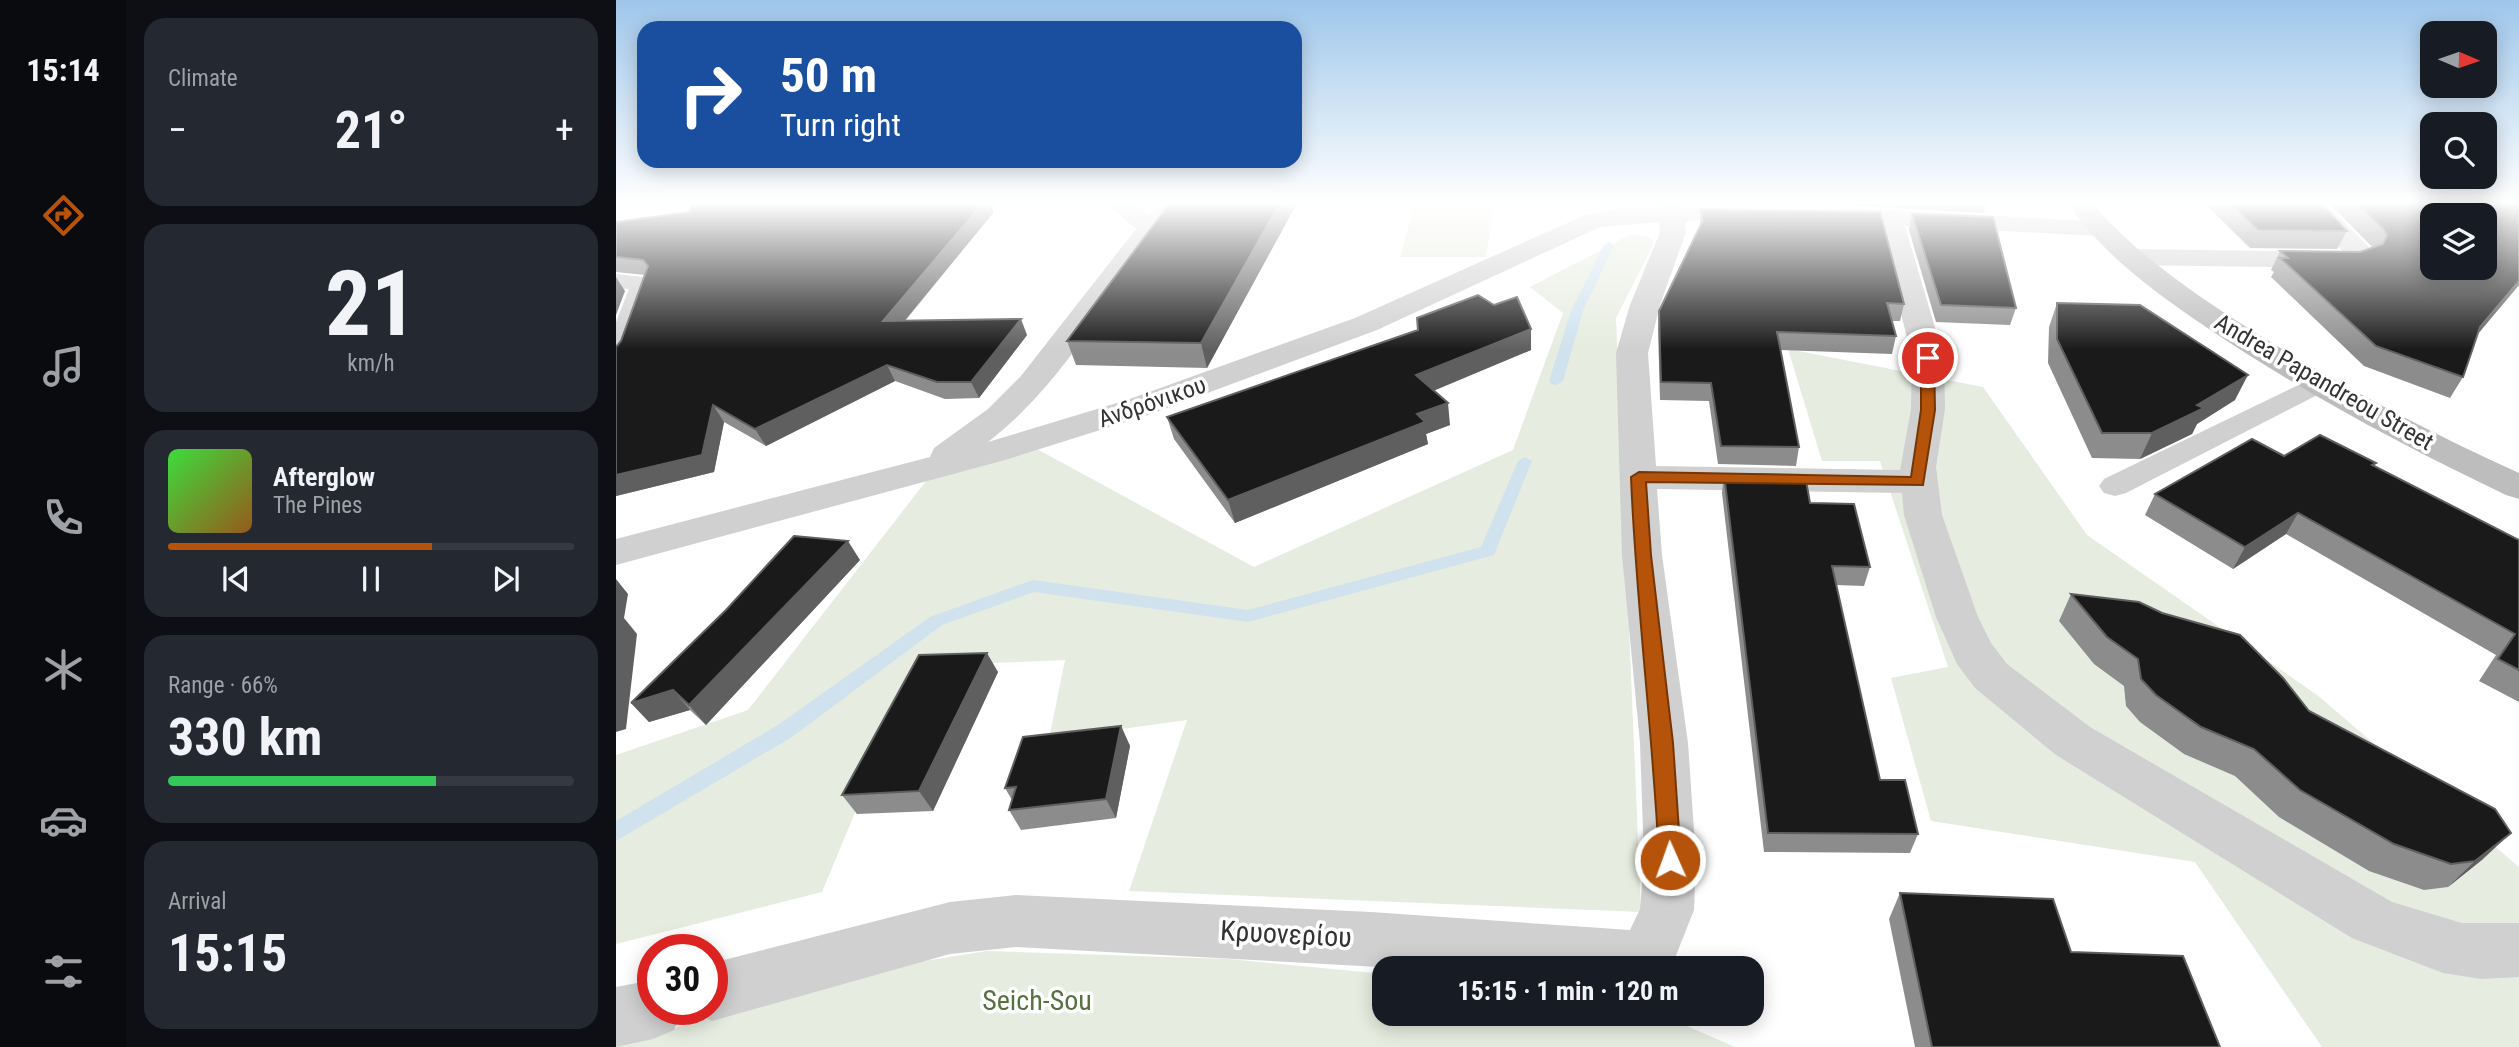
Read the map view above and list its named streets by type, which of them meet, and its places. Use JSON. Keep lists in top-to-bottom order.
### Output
{
  "streets": {
    "main road": ["Andrea Papandreou Street"],
    "street": ["Ανδρόνικου", "Κρυονερίου"]
  },
  "parks": ["Seich-Sou"],
  "north": "right",
  "page": {
    "tabs": "15:14",
    "tile": [
      "Climate",
      ["21", "km/h"],
      ["Range · 66%", "330 km"],
      ["Arrival", "15:15"]
    ],
    "turn": ["50 m", "Turn right"],
    "heat": ["−", "21°", "+"],
    "song": ["Afterglow", "The Pines"],
    "limit": "30",
    "trip": "15:15 · 1 min · 120 m"
  }
}
